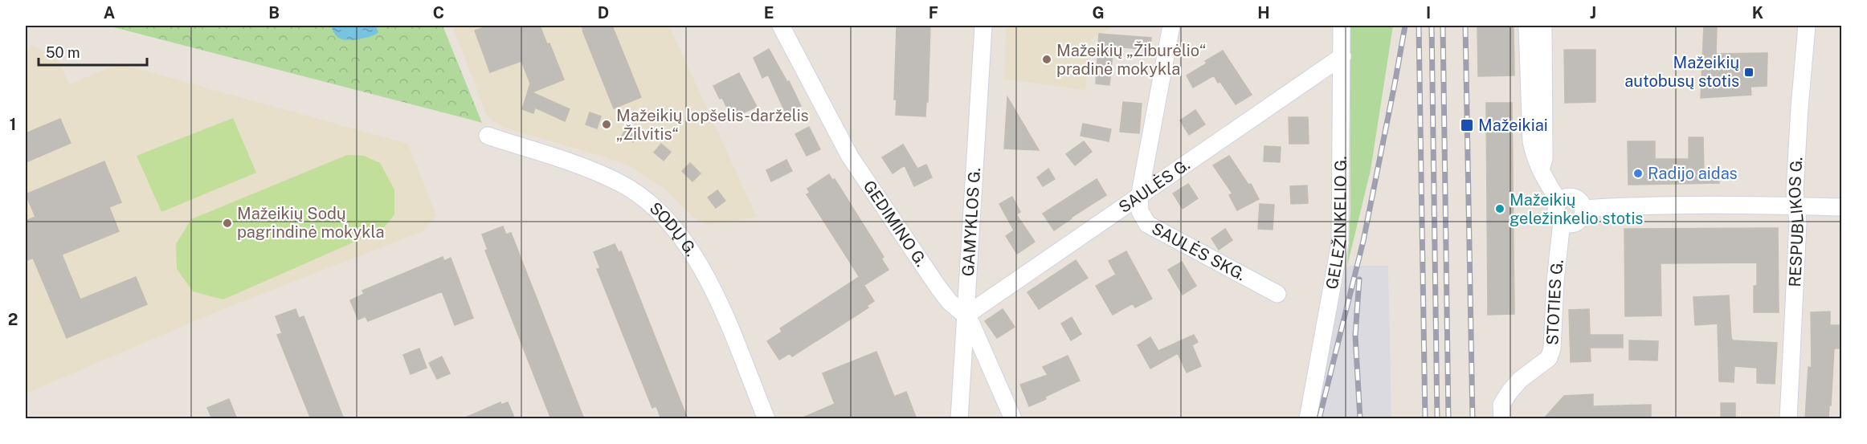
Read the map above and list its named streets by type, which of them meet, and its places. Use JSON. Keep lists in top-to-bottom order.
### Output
{
  "streets": {
    "street": [
      "SAULĖS G.",
      "RESPUBLIKOS G.",
      "GAMYKLOS G.",
      "GELEŽINKELIO G.",
      "GEDIMINO G.",
      "SODŲ G.",
      "SAULĖS SKG.",
      "STOTIES G."
    ]
  },
  "crossings": [
    ["SAULĖS G.", "GAMYKLOS G."],
    ["SAULĖS G.", "GELEŽINKELIO G."],
    ["SAULĖS G.", "GEDIMINO G."],
    ["SAULĖS G.", "SAULĖS SKG."],
    ["GAMYKLOS G.", "GEDIMINO G."]
  ],
  "places": {
    "other": [
      "Mažeikių „Žiburėlio“ pradinė mokykla",
      "Mažeikių lopšelis-darželis „Žilvitis“",
      "Radijo aidas",
      "Mažeikių geležinkelio stotis",
      "Mažeikių Sodų pagrindinė mokykla"
    ],
    "transit": ["Mažeikių autobusų stotis", "Mažeikiai"]
  },
  "scale_bar": "50 m",
  "grid": {
    "columns": [
      "A",
      "B",
      "C",
      "D",
      "E",
      "F",
      "G",
      "H",
      "I",
      "J",
      "K"
    ],
    "rows": ["1", "2"]
  }
}
